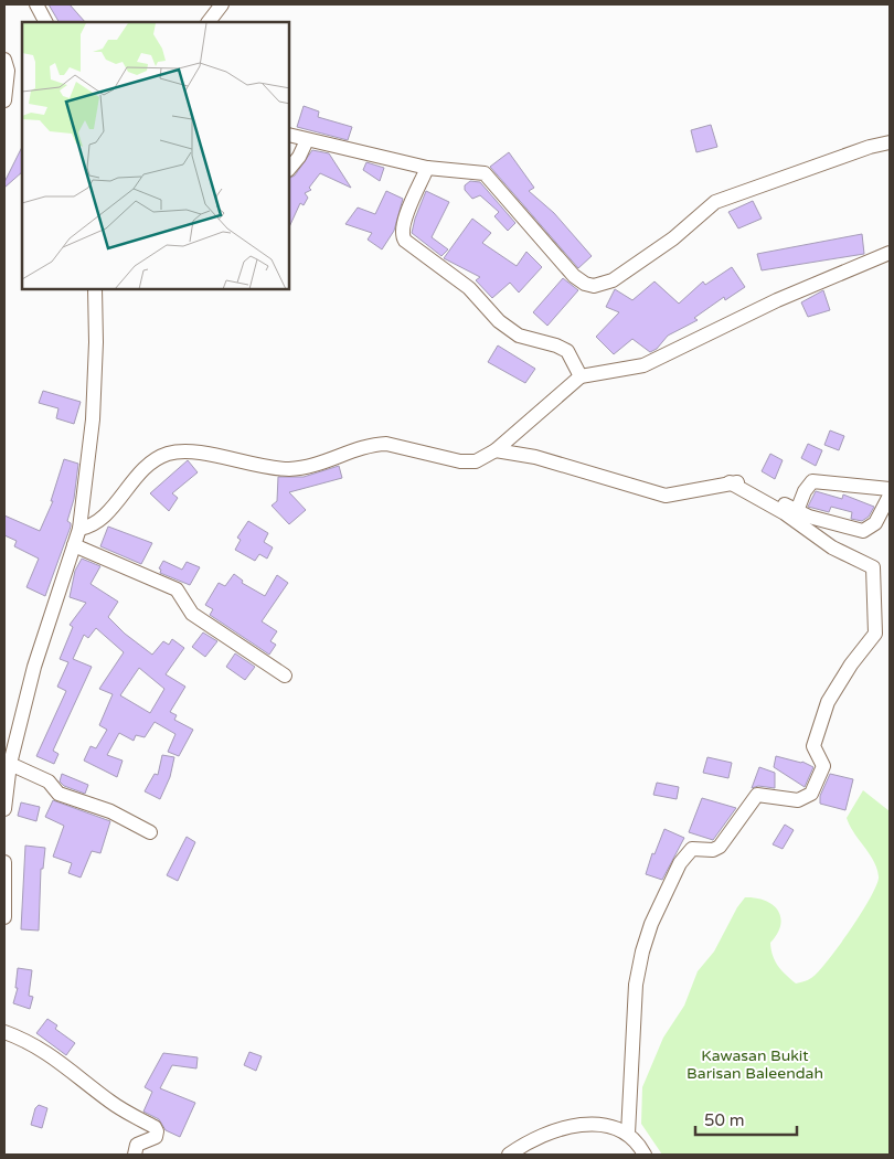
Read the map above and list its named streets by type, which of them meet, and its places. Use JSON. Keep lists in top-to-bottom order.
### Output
{
  "parks": ["Kawasan Bukit Barisan Baleendah"],
  "scale_bar": "50 m"
}
